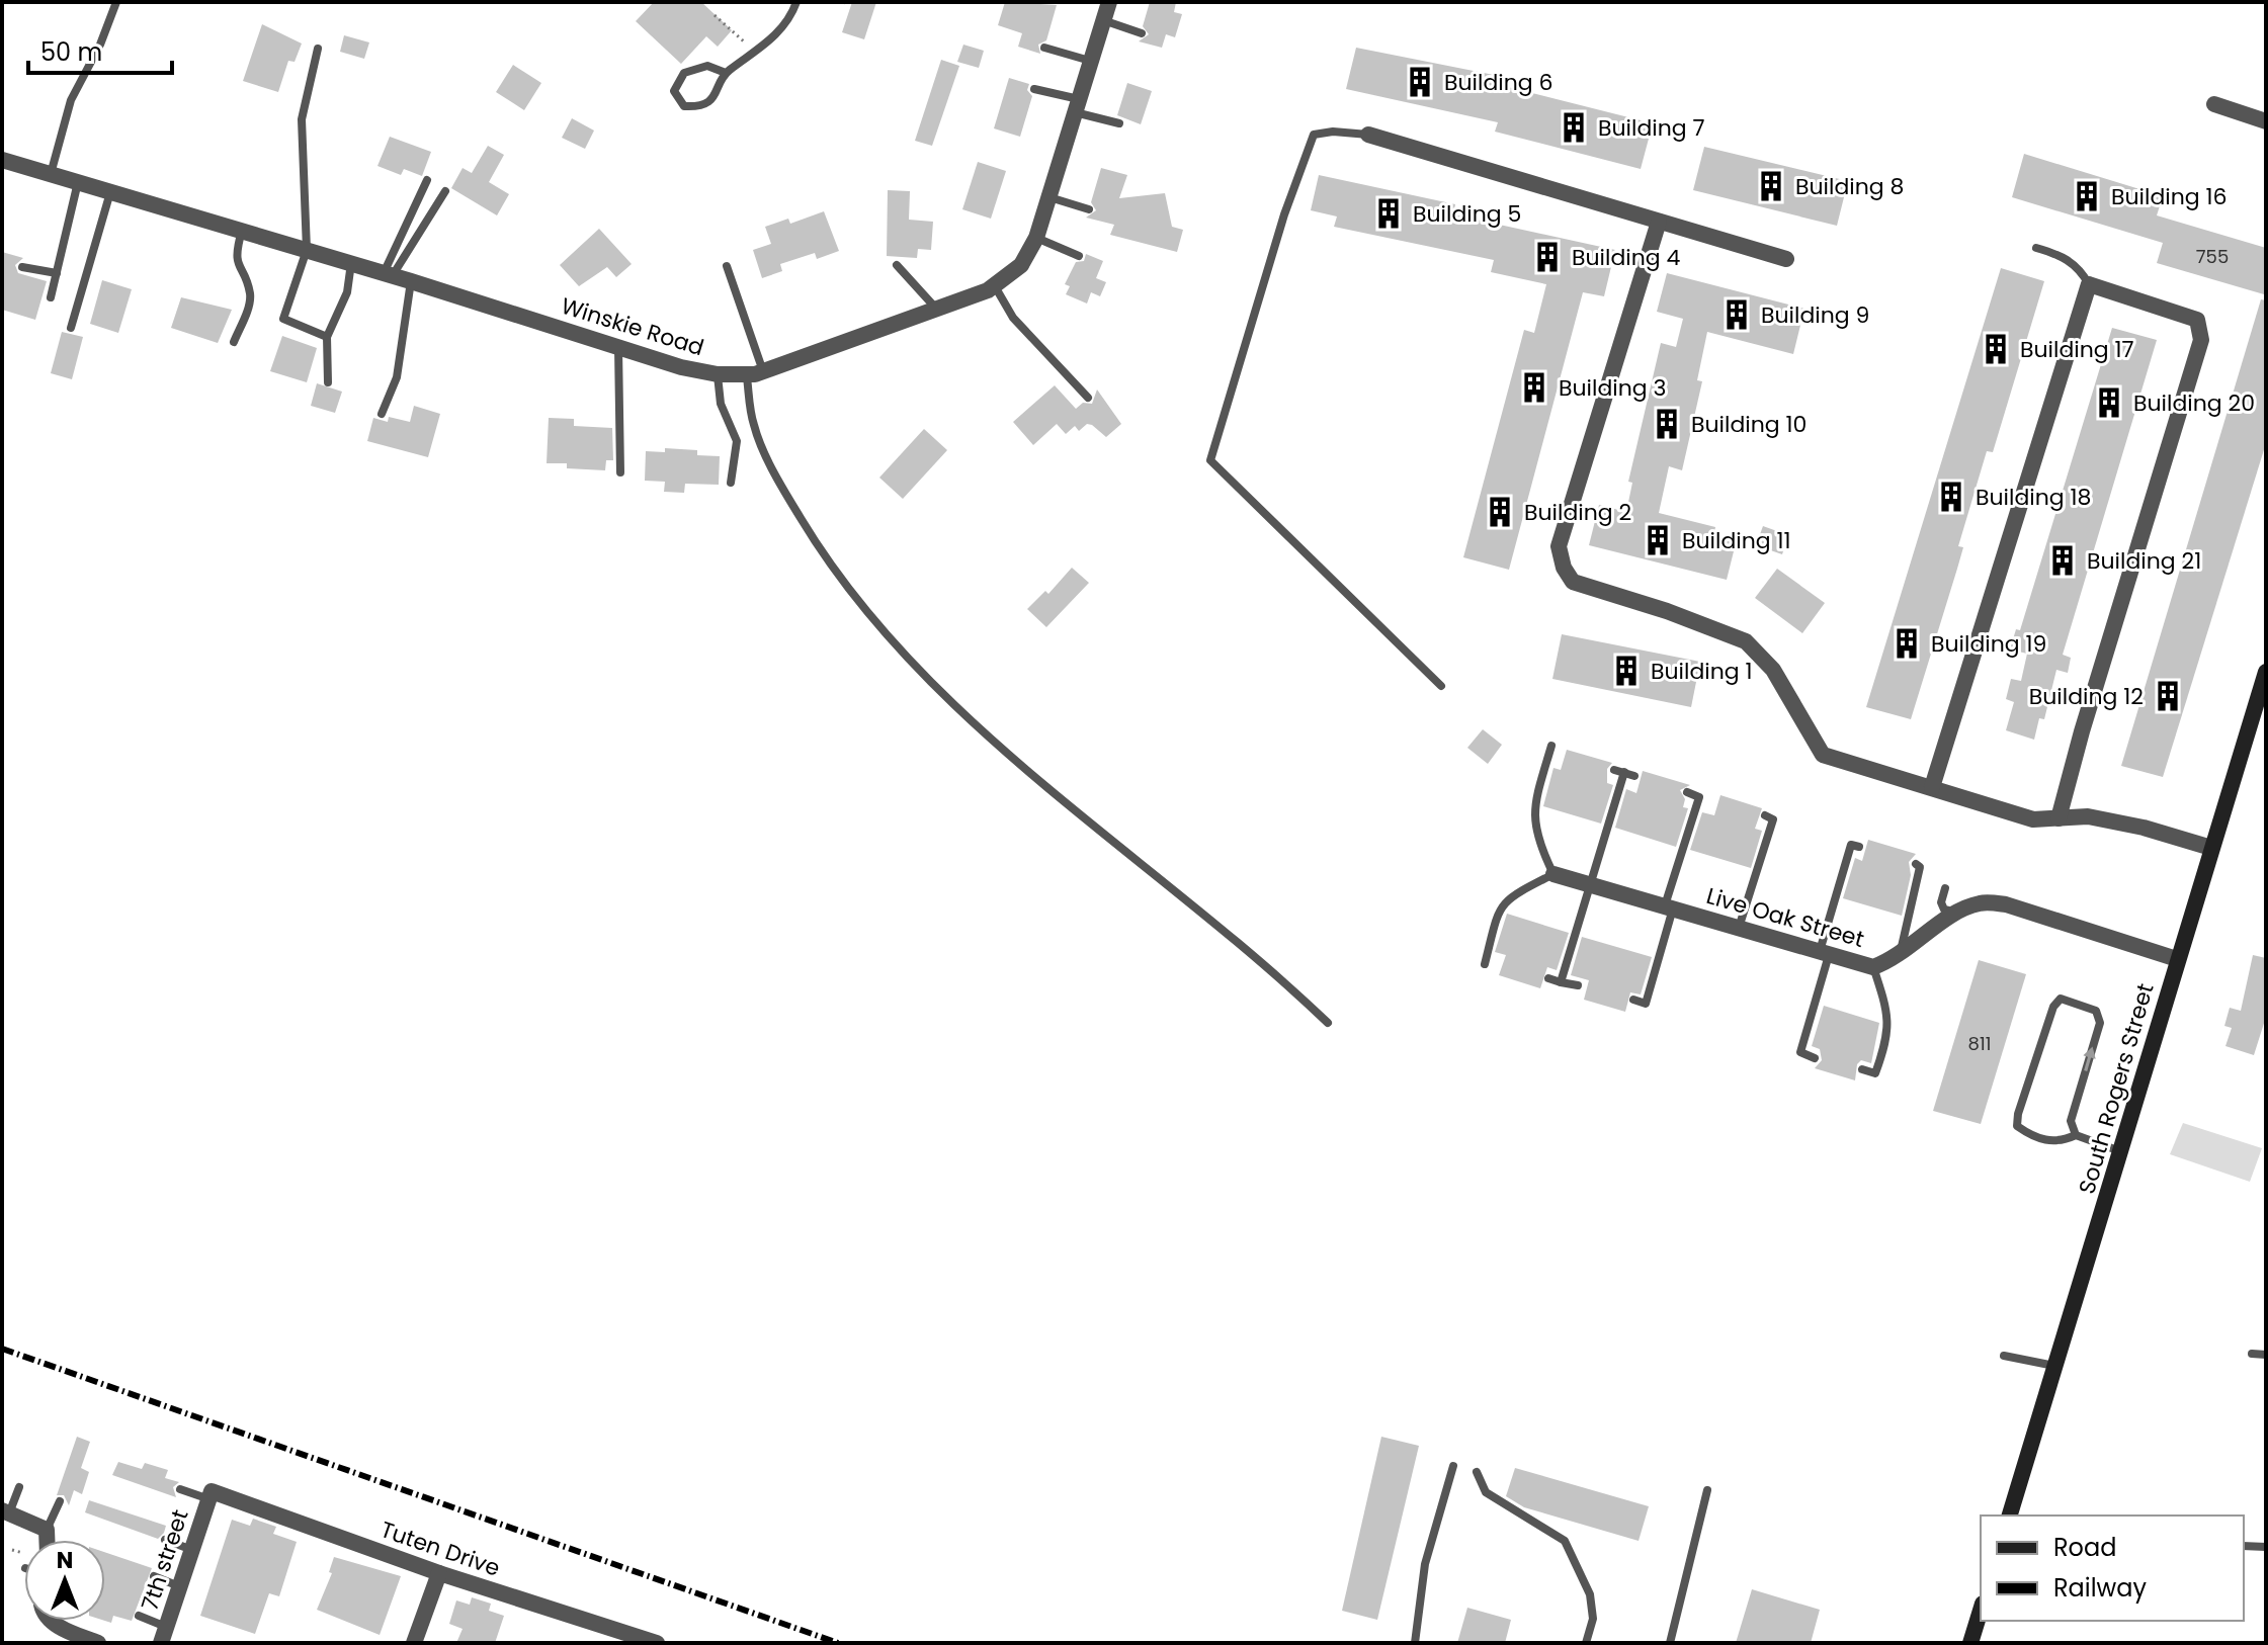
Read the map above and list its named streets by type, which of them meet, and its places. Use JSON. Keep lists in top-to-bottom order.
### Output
{
  "streets": {
    "street": [
      "Winskie Road",
      "Live Oak Street",
      "South Rogers Street",
      "Tuten Drive",
      "7th street"
    ]
  },
  "crossings": [
    ["Live Oak Street", "South Rogers Street"],
    ["Tuten Drive", "7th street"]
  ],
  "places": {
    "building": [
      "Building 6",
      "Building 7",
      "Building 8",
      "Building 16",
      "Building 5",
      "Building 4",
      "Building 9",
      "Building 17",
      "Building 3",
      "Building 20",
      "Building 10",
      "Building 18",
      "Building 2",
      "Building 11",
      "Building 21",
      "Building 19",
      "Building 1",
      "Building 12"
    ]
  },
  "house_numbers": ["755", "811"],
  "legend": ["Road", "Railway"],
  "scale_bar": "50 m",
  "north": "top"
}
